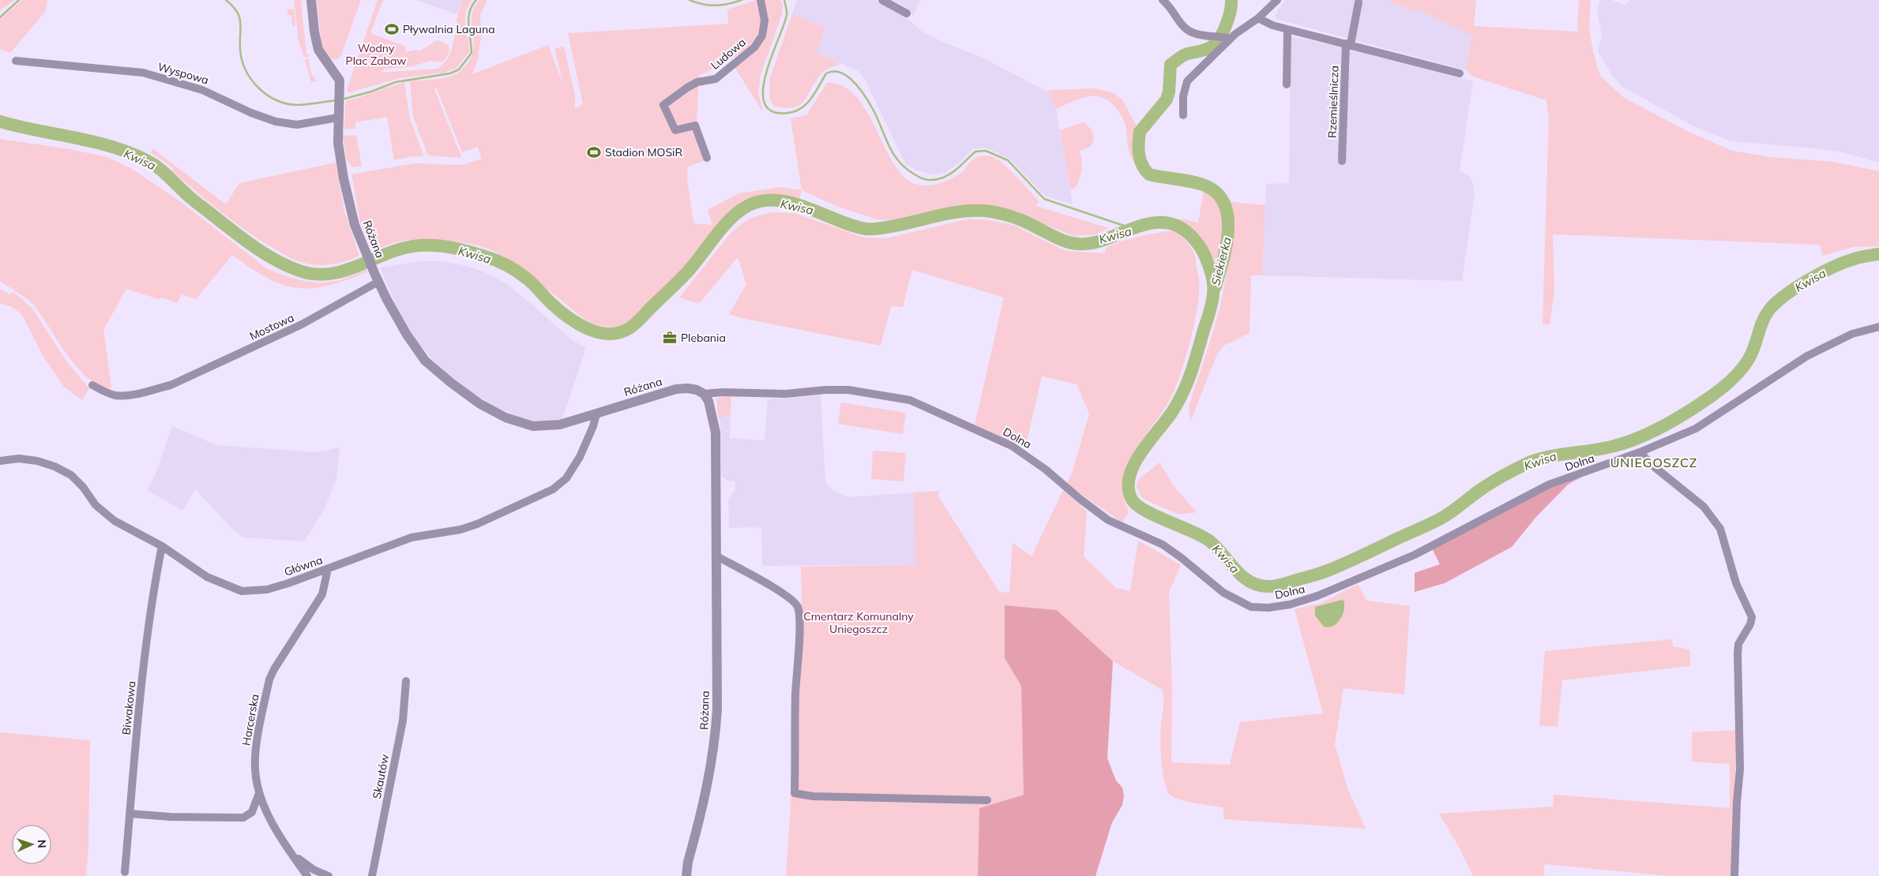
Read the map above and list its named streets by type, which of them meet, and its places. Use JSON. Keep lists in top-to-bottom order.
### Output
{
  "streets": {
    "street": [
      "Ludowa",
      "Wyspowa",
      "Rzemieślnicza",
      "Różana",
      "Mostowa",
      "Dolna",
      "Główna",
      "Biwakowa",
      "Harcerska",
      "Skautów"
    ]
  },
  "crossings": [
    ["Wyspowa", "Różana"],
    ["Różana", "Mostowa"],
    ["Różana", "Dolna"],
    ["Różana", "Główna"],
    ["Główna", "Biwakowa"],
    ["Główna", "Harcerska"]
  ],
  "districts": ["UNIEGOSZCZ"],
  "water": ["Kwisa", "Siekierka"],
  "parks": ["Wodny Plac Zabaw", "Cmentarz Komunalny Uniegoszcz"],
  "places": {
    "sports": ["Pływalnia Laguna", "Stadion MOSiR"],
    "office": ["Plebania"]
  },
  "north": "right"
}
